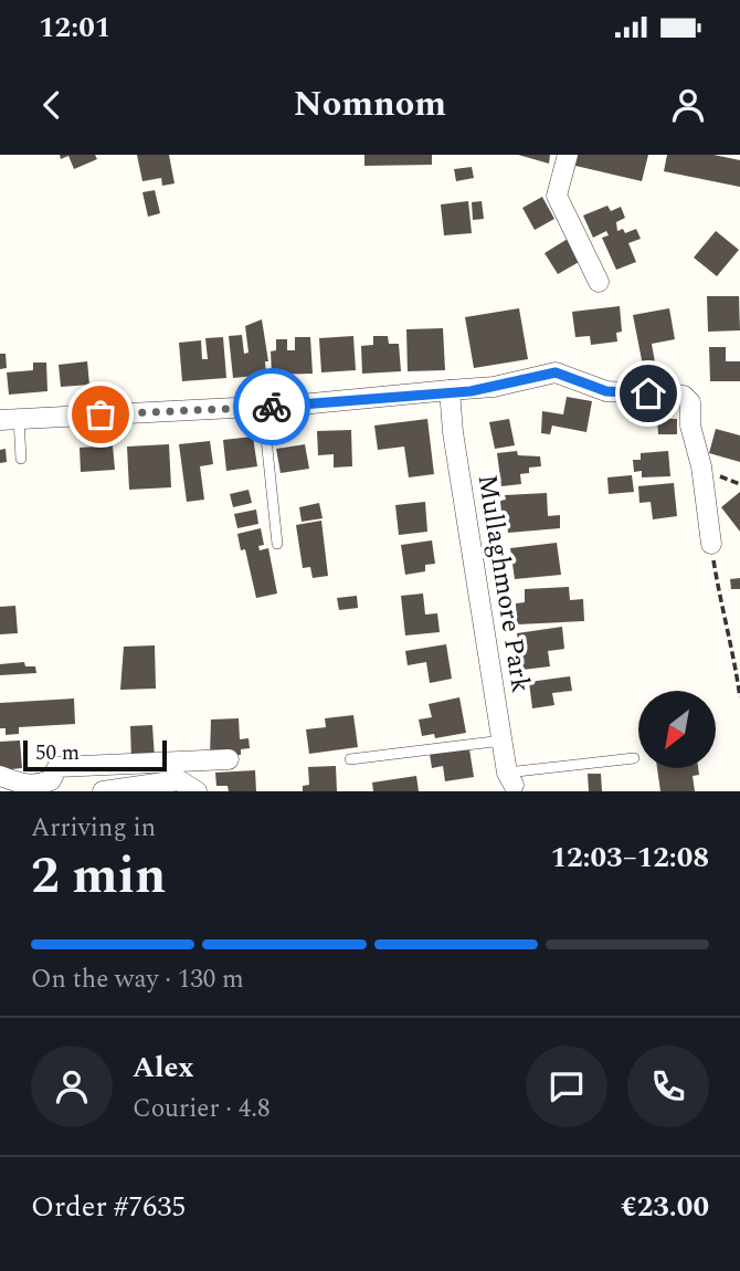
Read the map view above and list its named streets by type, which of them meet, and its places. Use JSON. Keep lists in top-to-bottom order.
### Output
{
  "streets": {
    "street": ["Mullaghmore Park"]
  },
  "scale_bar": "50 m",
  "north": "bottom left",
  "page": {
    "status": "12:01",
    "header": "Nomnom",
    "scale": "50 m",
    "heading": ["2 min", "Arriving in", "12:03–12:08"],
    "panel": [
      "Alex",
      "Courier · 4.8",
      "Order #7635",
      "€23.00"
    ],
    "bar": "On the way · 130 m"
  }
}
